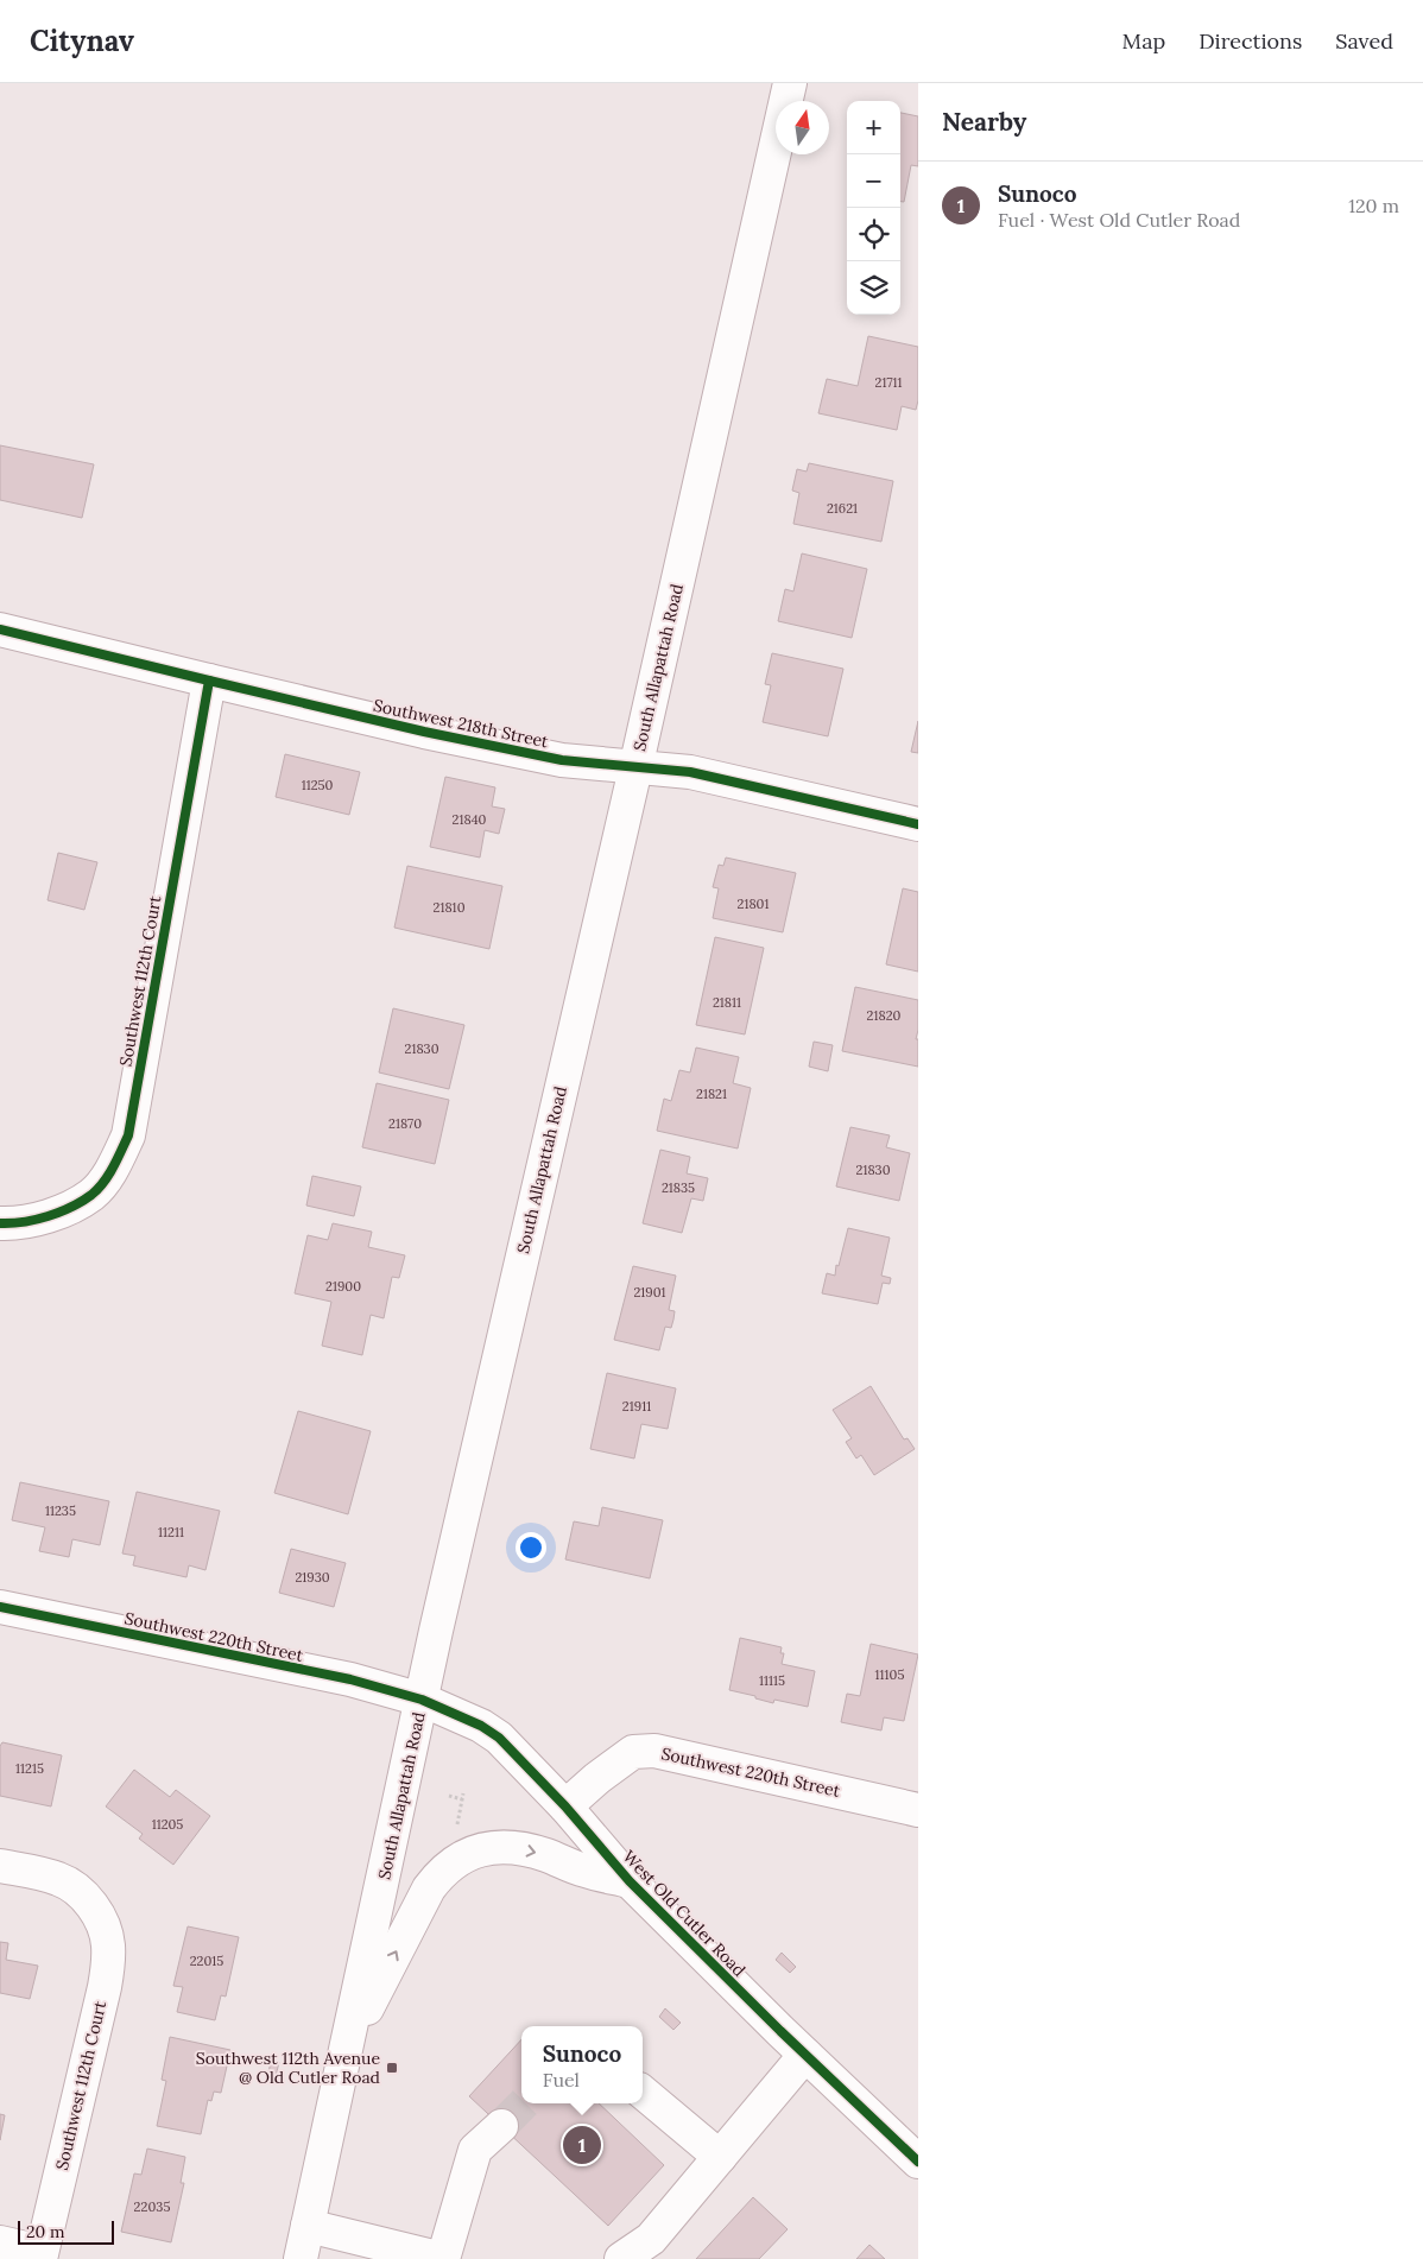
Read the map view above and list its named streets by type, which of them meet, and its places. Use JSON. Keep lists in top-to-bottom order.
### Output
{
  "streets": {
    "street": [
      "South Allapattah Road",
      "Southwest 218th Street",
      "Southwest 112th Court",
      "Southwest 220th Street",
      "West Old Cutler Road"
    ]
  },
  "crossings": [
    ["South Allapattah Road", "Southwest 218th Street"],
    ["South Allapattah Road", "Southwest 220th Street"],
    ["South Allapattah Road", "West Old Cutler Road"],
    ["Southwest 218th Street", "Southwest 112th Court"],
    ["Southwest 220th Street", "West Old Cutler Road"]
  ],
  "places": {
    "transit": ["Southwest 112th Avenue @ Old Cutler Road"]
  },
  "house_numbers": [
    "21711",
    "21621",
    "11250",
    "21840",
    "21801",
    "21810",
    "21811",
    "21820",
    "21830",
    "21821",
    "21870",
    "21830",
    "21835",
    "21900",
    "21901",
    "21911",
    "11235",
    "11211",
    "21930",
    "11105",
    "11115",
    "11215",
    "11205",
    "22015",
    "22035"
  ],
  "scale_bar": "20 m",
  "north": "top",
  "page": {
    "header": "Citynav",
    "nav": ["Map", "Directions", "Saved"],
    "heading": "Nearby",
    "map_buttons": ["+", "−"],
    "list": [
      {
        "mark": "1",
        "name": "Sunoco",
        "note": "Fuel · West Old Cutler Road",
        "value": "120 m"
      }
    ],
    "popup": ["Sunoco", "Fuel"],
    "pins": "1",
    "scale": "20 m"
  }
}
